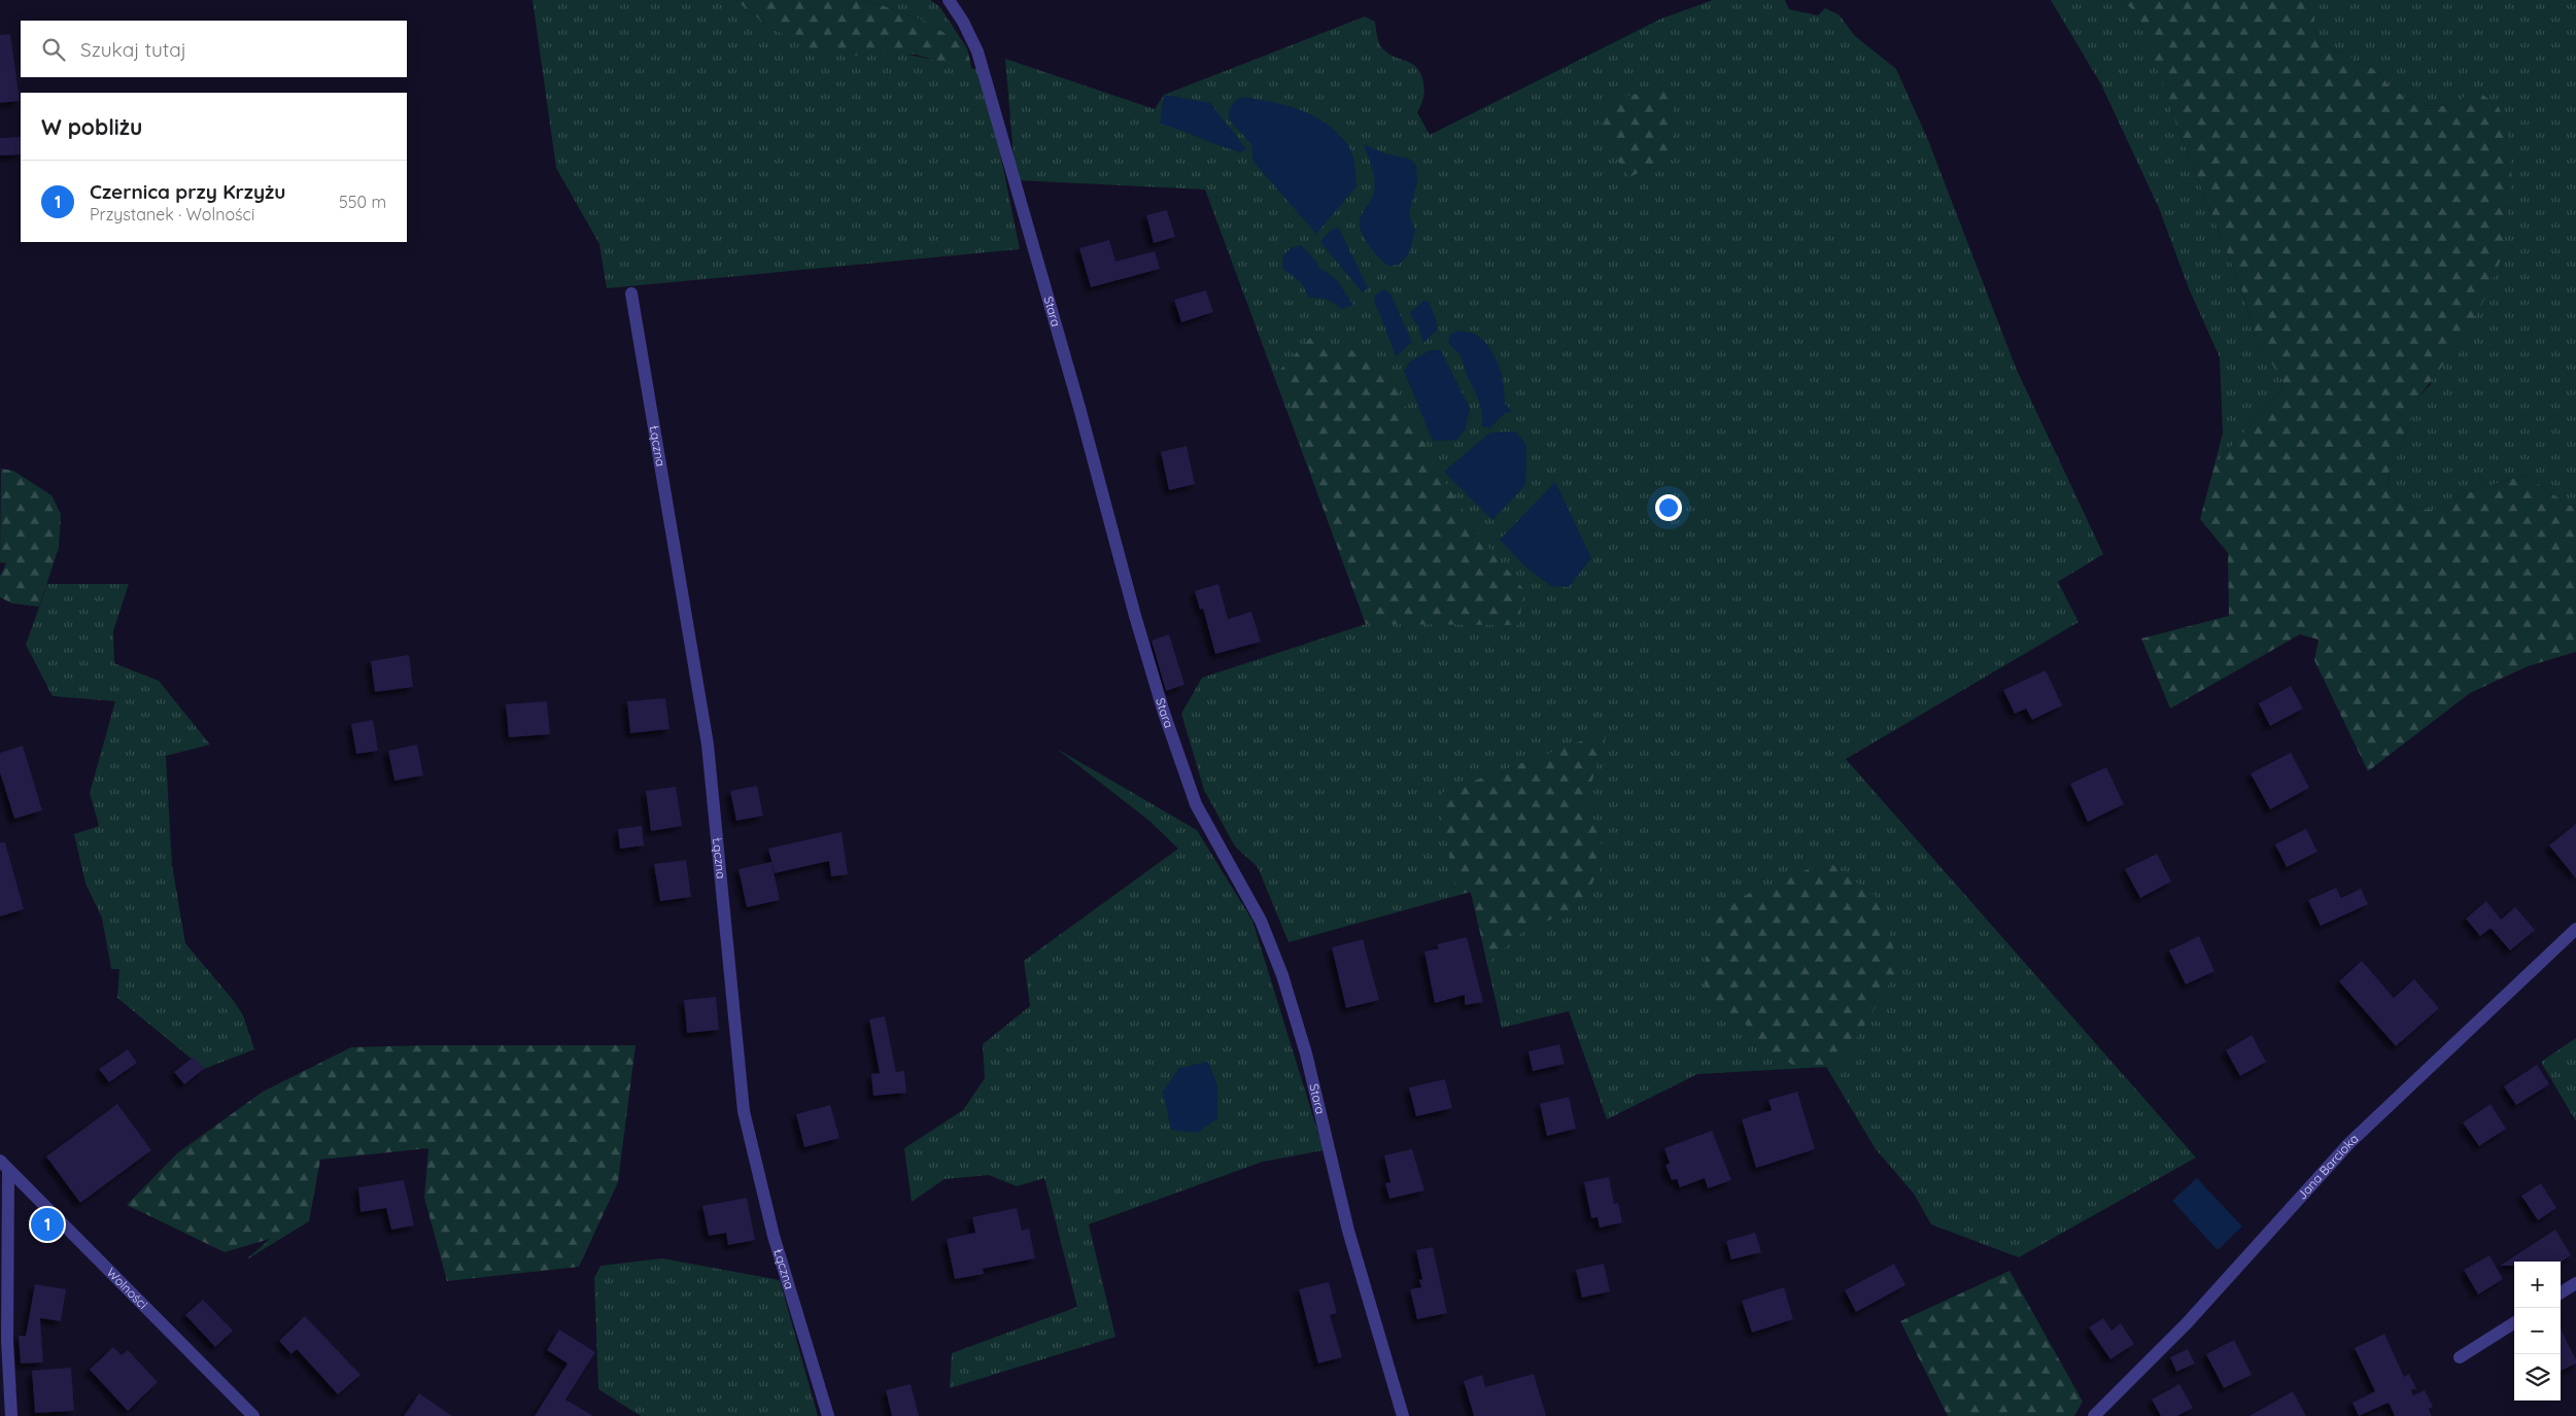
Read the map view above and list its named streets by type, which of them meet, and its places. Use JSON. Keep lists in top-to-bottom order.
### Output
{
  "streets": {
    "street": [
      "Stara",
      "Łączna",
      "Jana Barcioka",
      "Wolności"
    ]
  },
  "page": {
    "search": "Szukaj tutaj",
    "heading": "W pobliżu",
    "list": [
      {
        "mark": "1",
        "name": "Czernica przy Krzyżu",
        "note": "Przystanek · Wolności",
        "value": "550 m"
      }
    ],
    "pins": "1",
    "map_buttons": ["+", "−"]
  }
}
